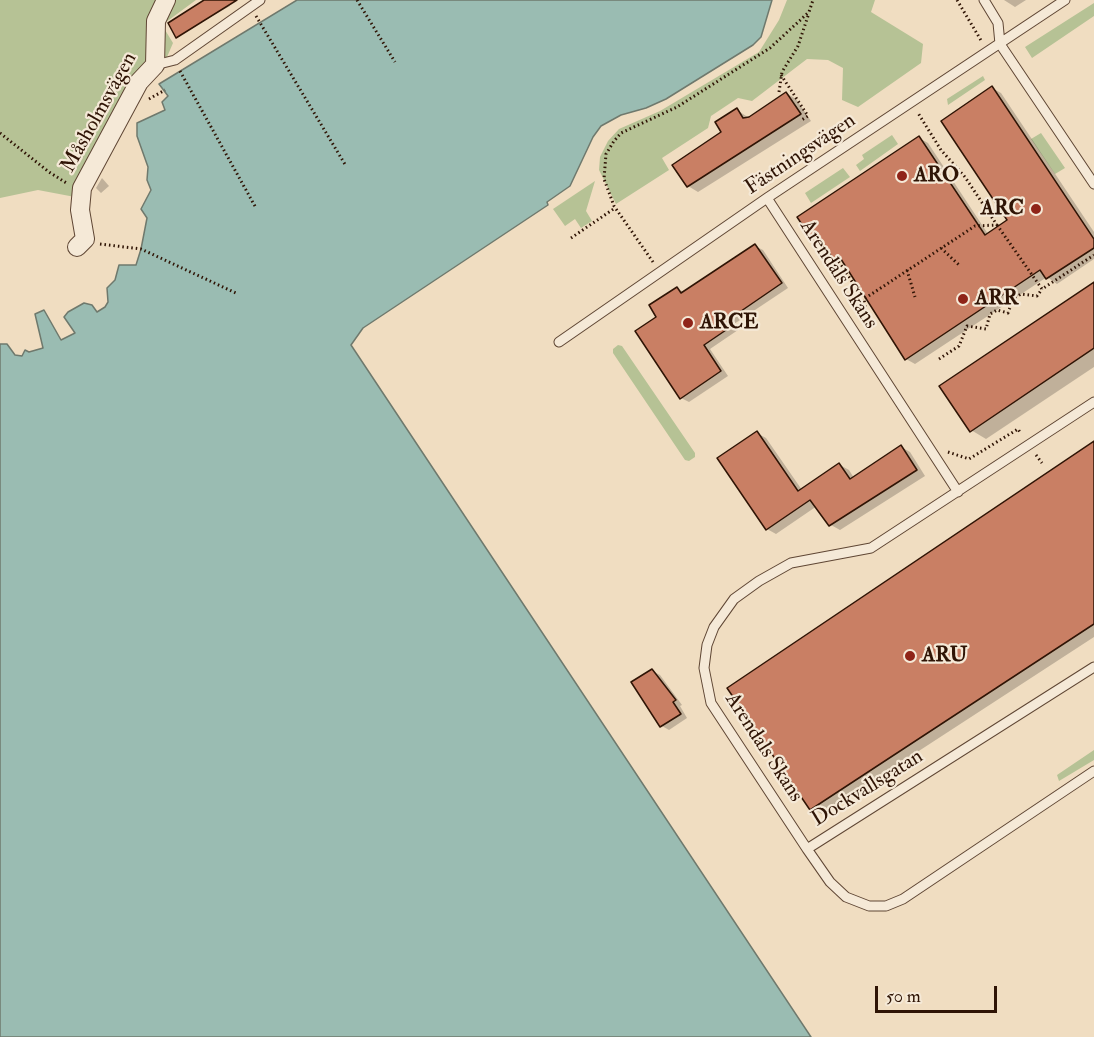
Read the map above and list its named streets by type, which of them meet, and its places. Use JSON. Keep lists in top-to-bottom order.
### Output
{
  "streets": {
    "street": ["Måsholmsvägen"],
    "lane": ["Fästningsvägen", "Arendals Skans", "Dockvallsgatan"]
  },
  "crossings": [
    ["Fästningsvägen", "Arendals Skans"],
    ["Arendals Skans", "Dockvallsgatan"]
  ],
  "places": [
    "ARO",
    "ARC",
    "ARR",
    "ARCE",
    "ARU"
  ],
  "scale_bar": "50 m"
}
